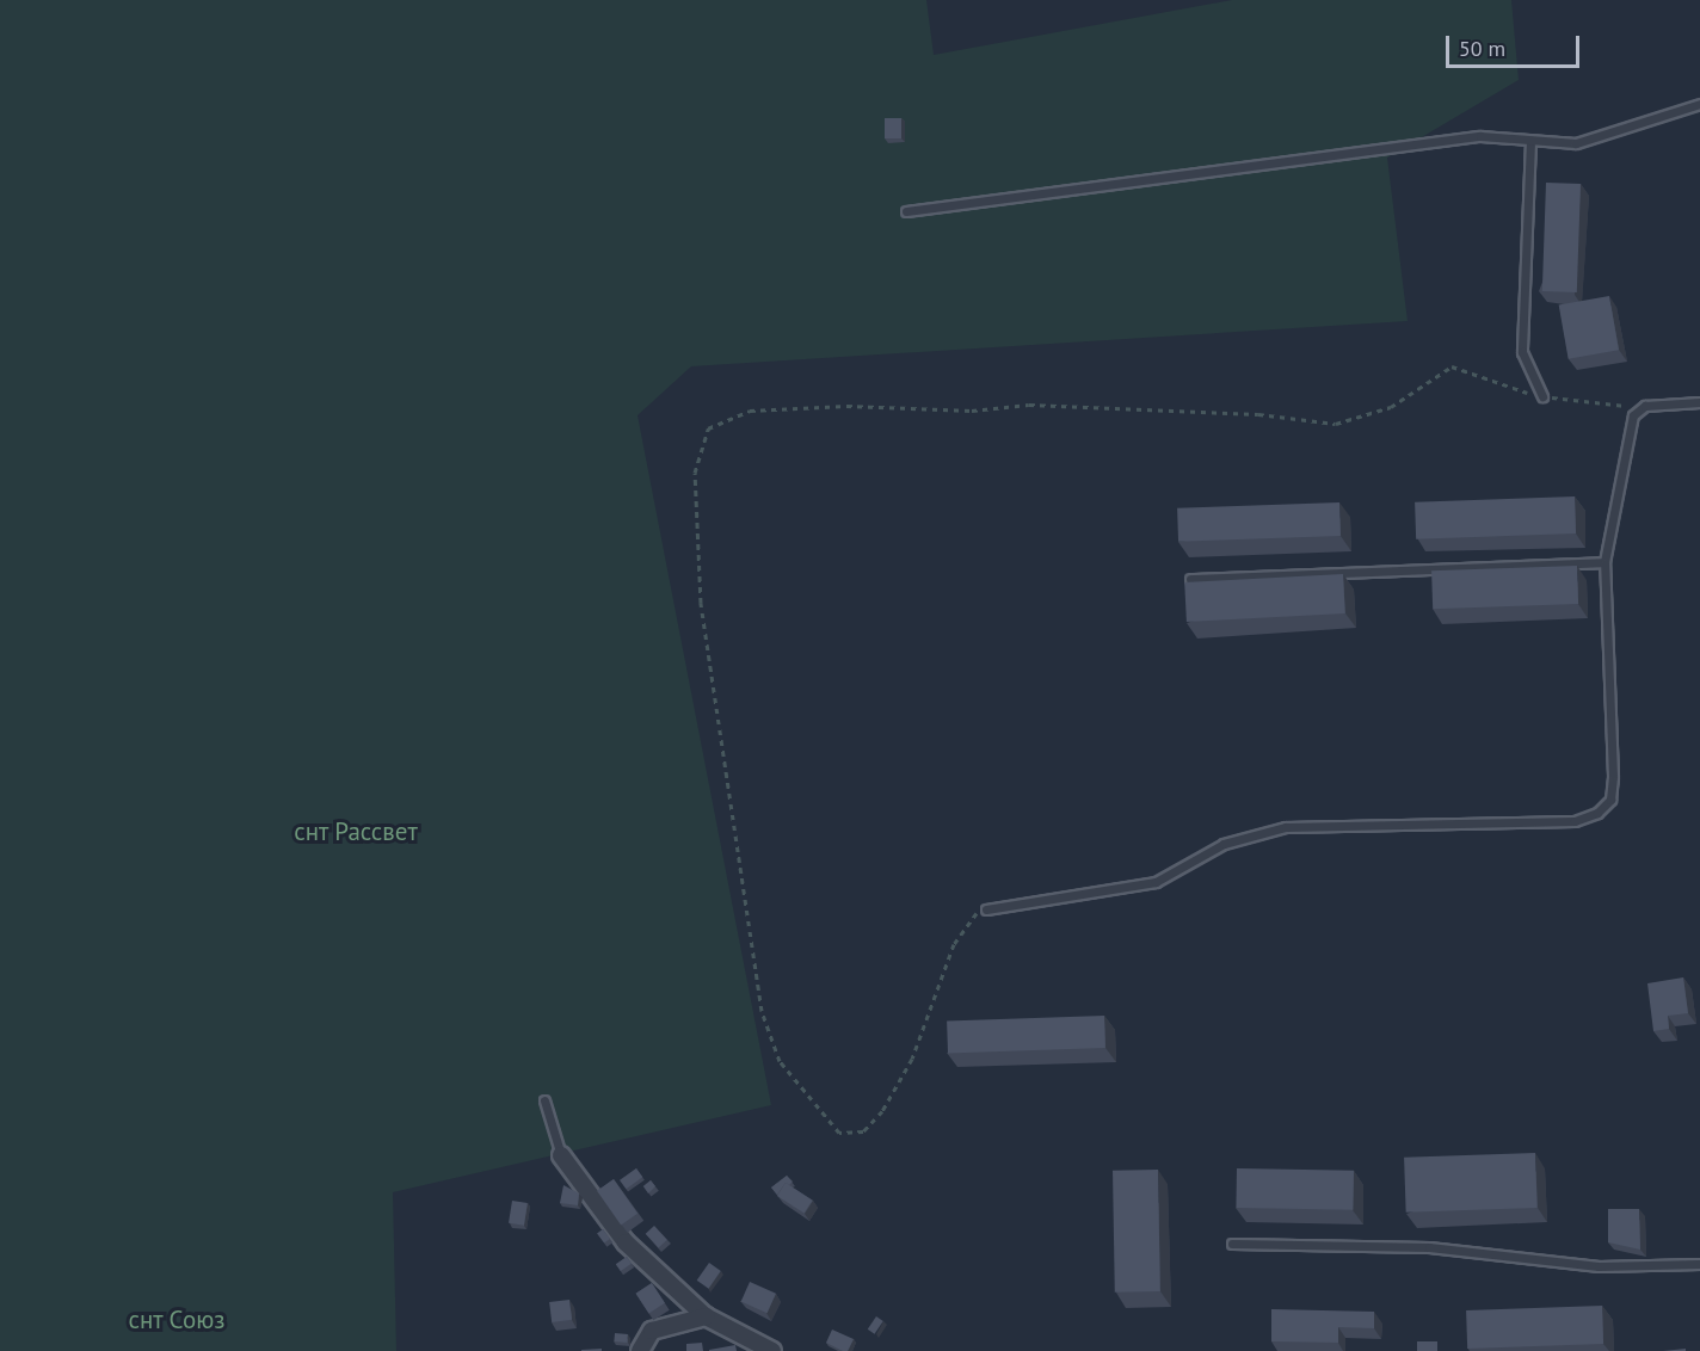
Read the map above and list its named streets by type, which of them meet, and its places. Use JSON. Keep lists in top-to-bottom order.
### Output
{
  "parks": ["снт Рассвет", "снт Союз"],
  "scale_bar": "50 m"
}
